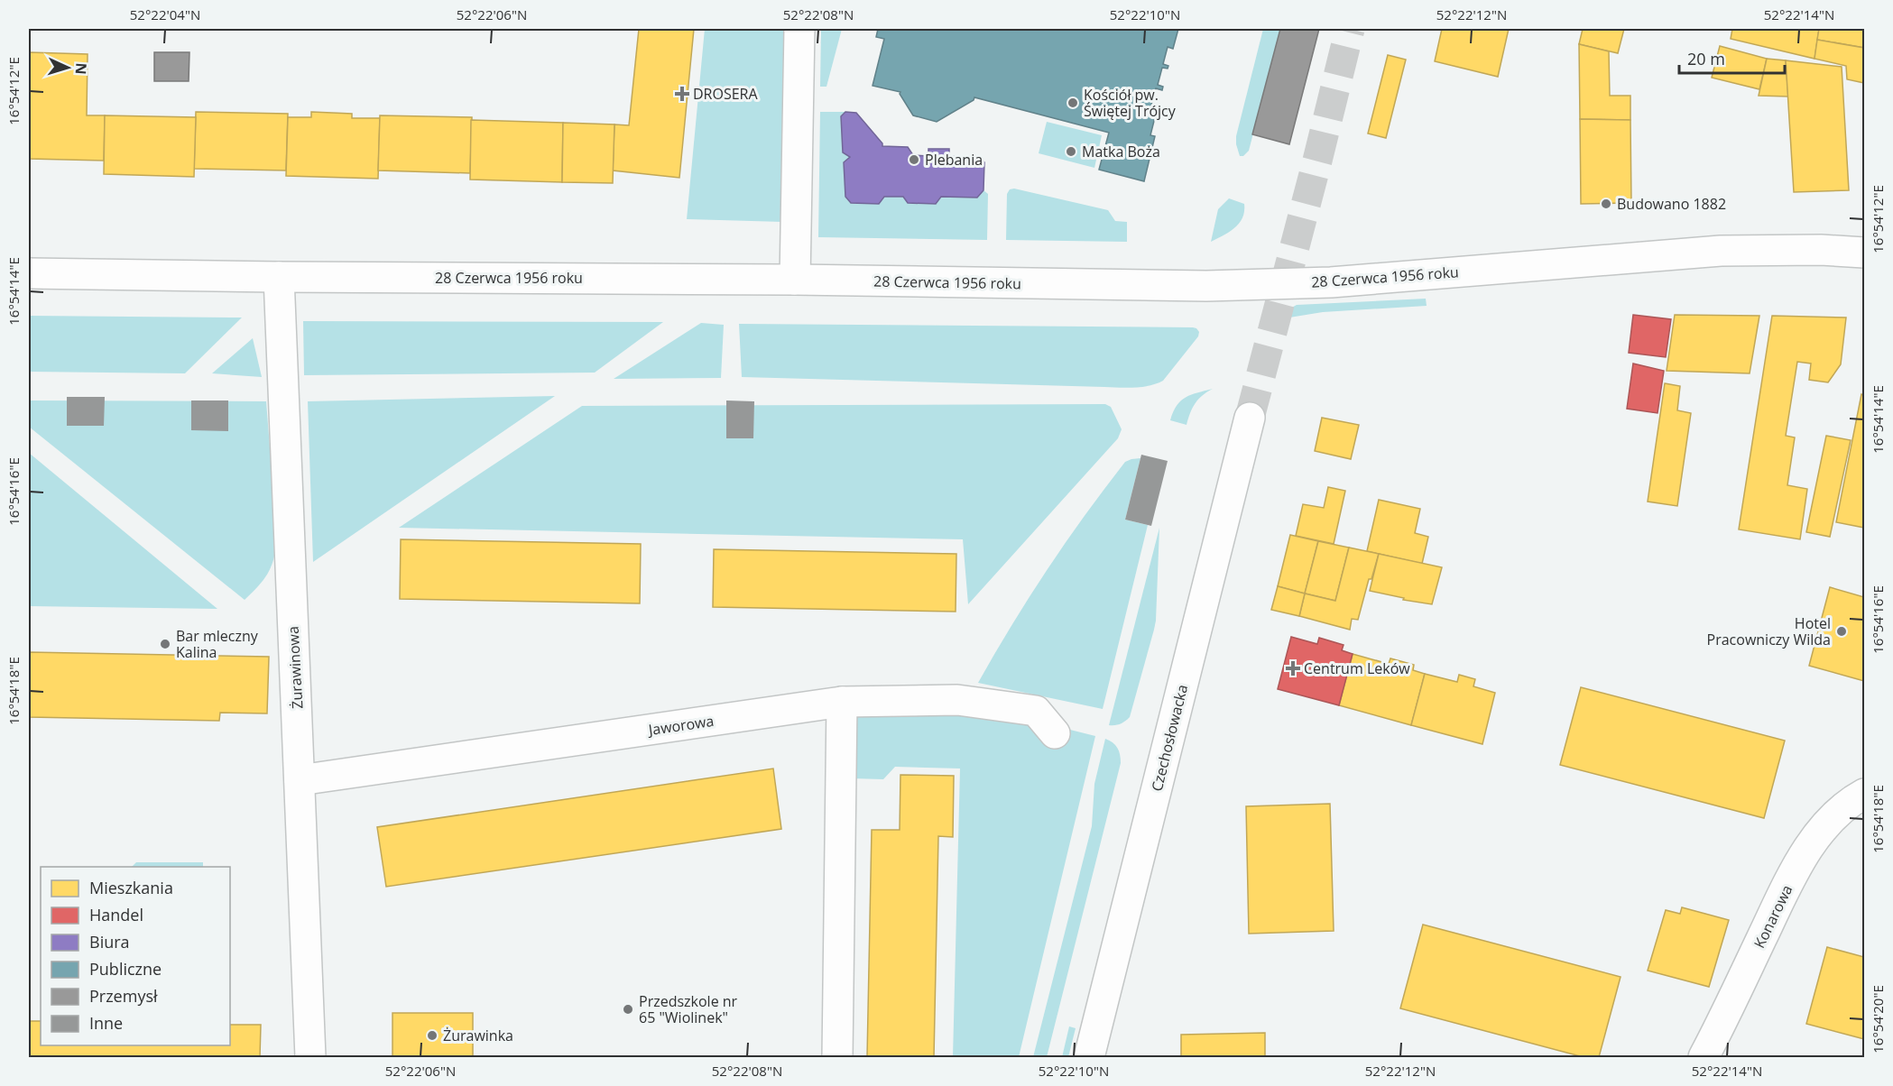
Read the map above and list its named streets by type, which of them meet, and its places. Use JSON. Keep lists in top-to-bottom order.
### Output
{
  "streets": {
    "street": [
      "28 Czerwca 1956 roku",
      "Żurawinowa",
      "Jaworowa",
      "Czechosłowacka",
      "Konarowa"
    ]
  },
  "crossings": [
    ["28 Czerwca 1956 roku", "Żurawinowa"],
    ["Żurawinowa", "Jaworowa"]
  ],
  "places": {
    "health": ["DROSERA", "Centrum Leków"],
    "other": [
      "Kościół pw. Świętej Trójcy",
      "Matka Boża",
      "Plebania",
      "Budowano 1882",
      "Hotel Pracowniczy Wilda",
      "Bar mleczny Kalina",
      "Przedszkole nr 65 \"Wiolinek\"",
      "Żurawinka"
    ]
  },
  "legend": [
    "Mieszkania",
    "Handel",
    "Biura",
    "Publiczne",
    "Przemysł",
    "Inne"
  ],
  "scale_bar": "20 m",
  "north": "right",
  "coordinates": [
    "52°22'04\"N",
    "52°22'06\"N",
    "52°22'08\"N",
    "52°22'10\"N",
    "52°22'12\"N",
    "52°22'14\"N",
    "16°54'12\"E",
    "16°54'14\"E",
    "16°54'16\"E",
    "16°54'18\"E",
    "16°54'20\"E"
  ]
}
